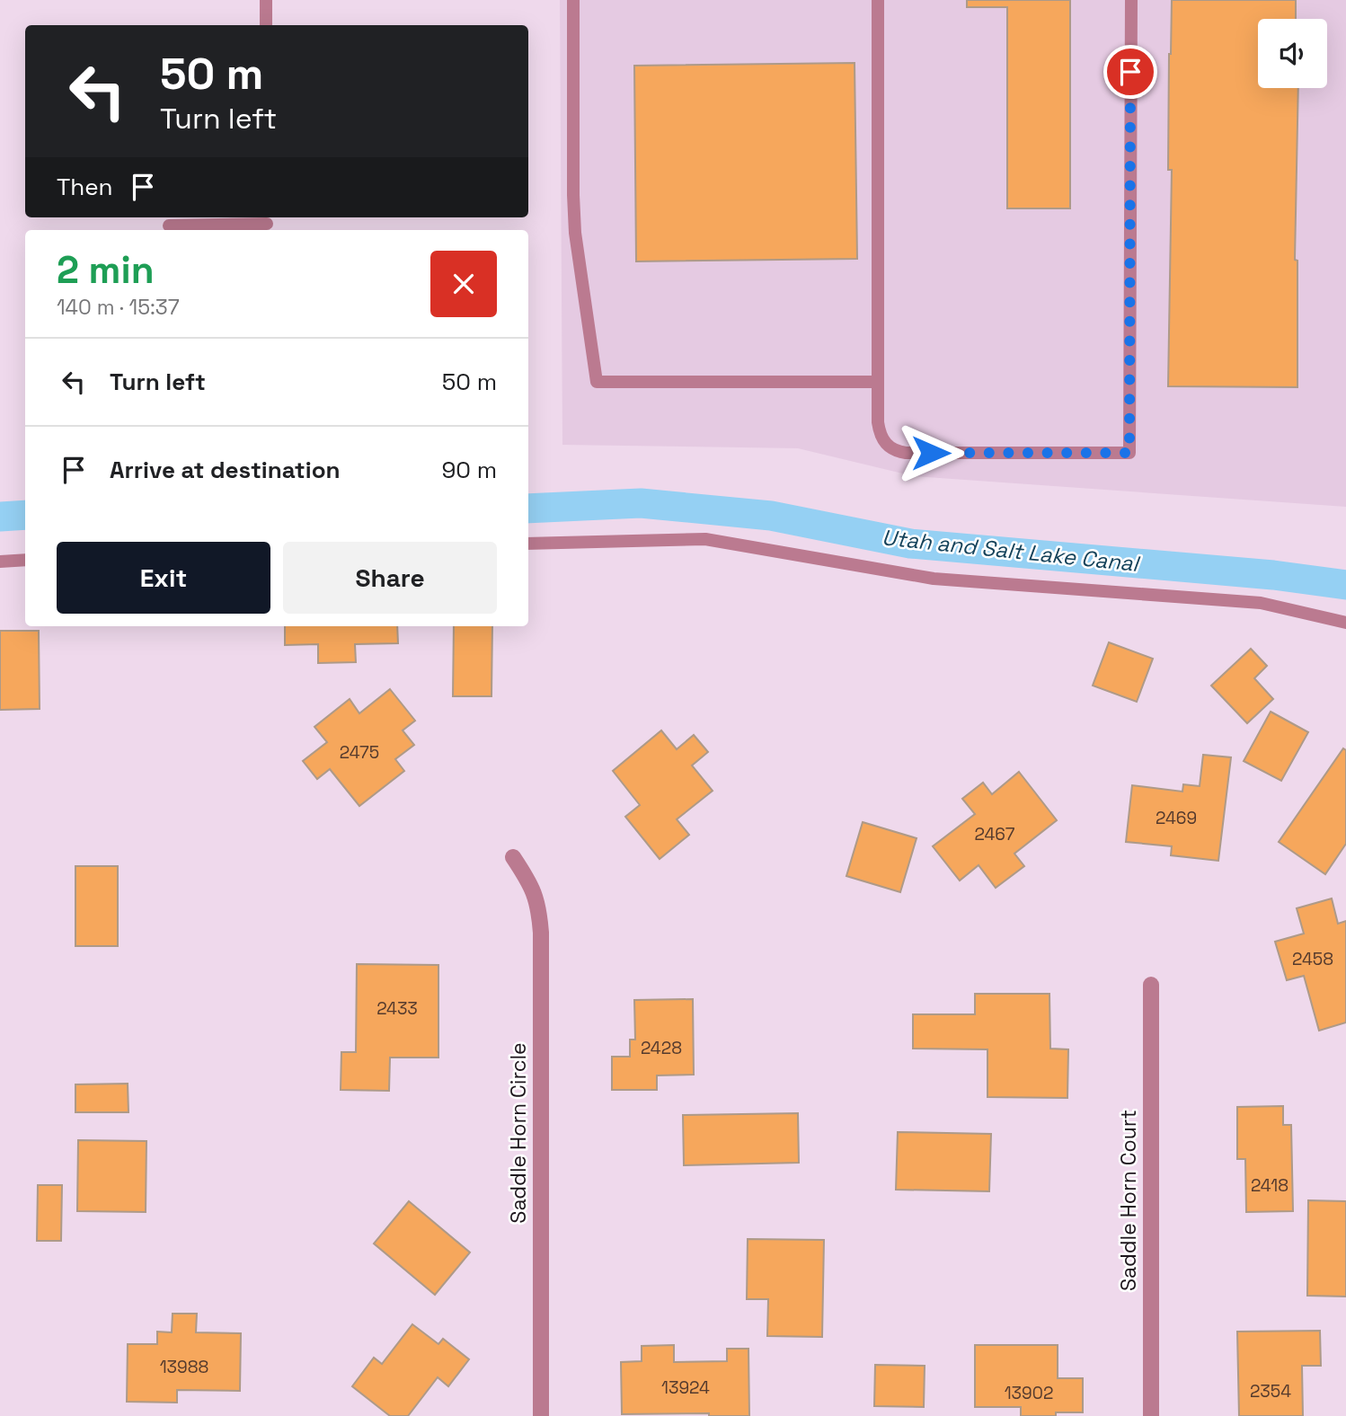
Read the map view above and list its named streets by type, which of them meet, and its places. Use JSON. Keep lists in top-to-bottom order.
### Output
{
  "streets": {
    "street": ["Saddle Horn Circle", "Saddle Horn Court"]
  },
  "water": ["Utah and Salt Lake Canal"],
  "house_numbers": [
    "2475",
    "2469",
    "2467",
    "2458",
    "2433",
    "2428",
    "2418",
    "13988",
    "13924",
    "2354",
    "13902"
  ],
  "page": {
    "turn": ["50 m", "Turn left"],
    "then": "Then",
    "heading": ["2 min", "140 m · 15:37"],
    "list": [
      {
        "name": "Turn left",
        "value": "50 m"
      },
      {
        "name": "Arrive at destination",
        "value": "90 m"
      }
    ],
    "buttons": ["Exit", "Share"]
  }
}
